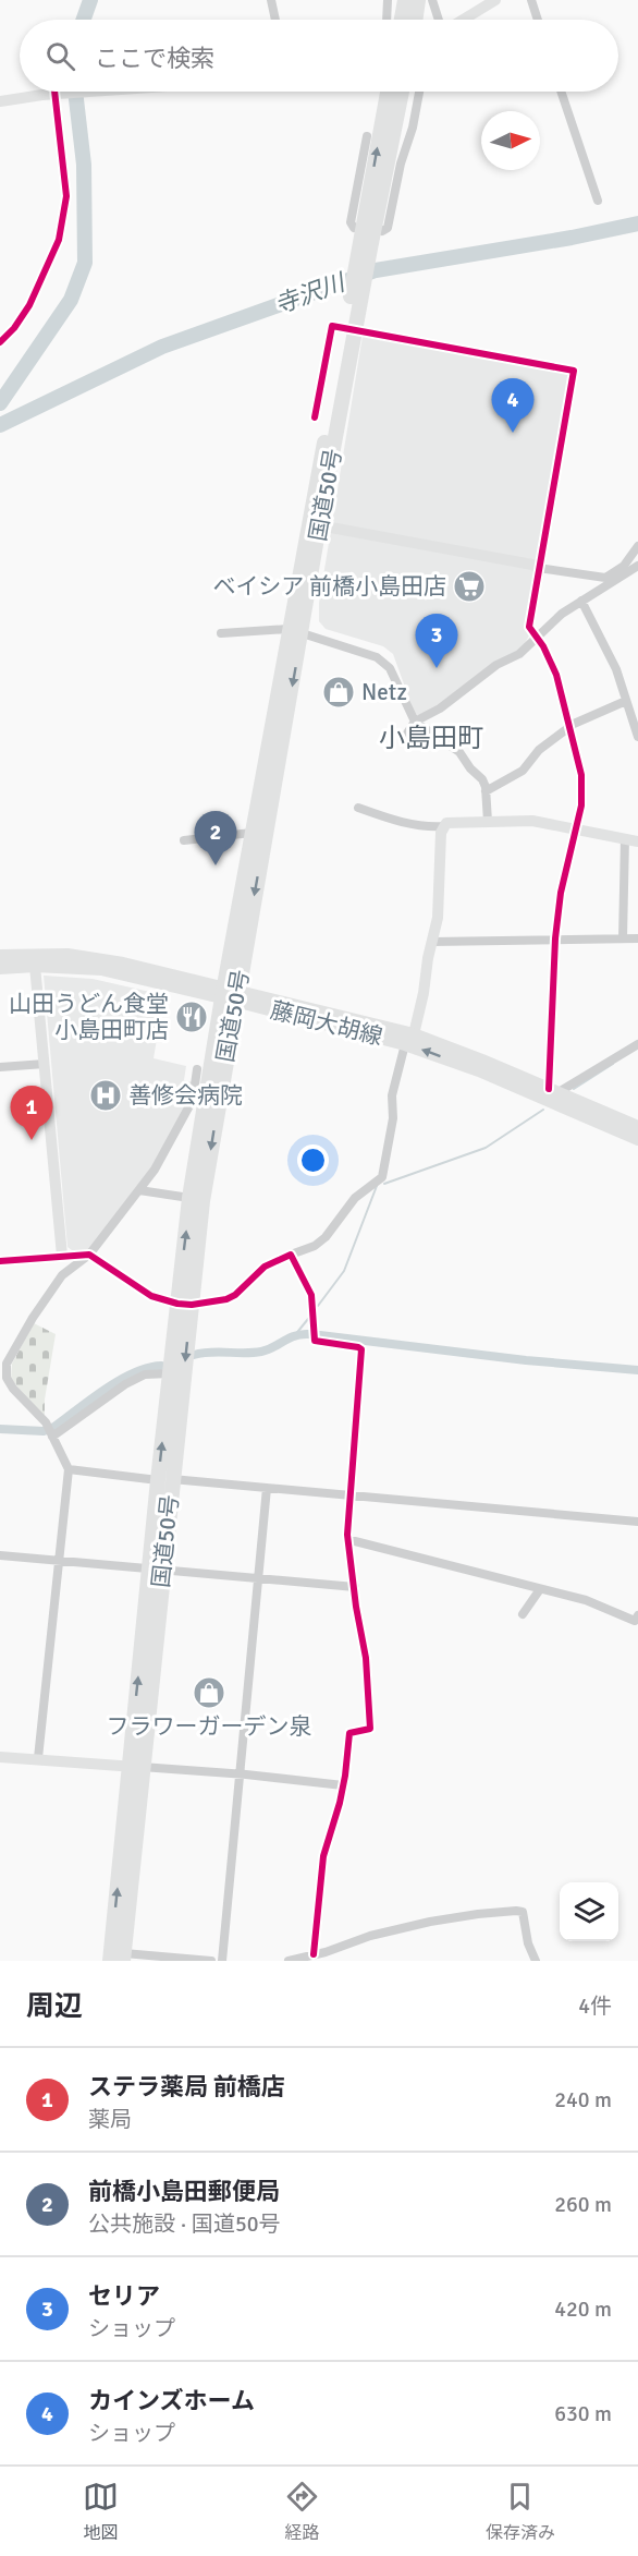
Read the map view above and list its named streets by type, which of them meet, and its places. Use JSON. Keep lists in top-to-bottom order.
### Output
{
  "streets": {
    "highway": ["国道50号"],
    "main road": ["藤岡大胡線"]
  },
  "crossings": [
    ["国道50号", "藤岡大胡線"]
  ],
  "districts": ["小島田町"],
  "water": ["寺沢川"],
  "places": {
    "supermarket": ["ベイシア 前橋小島田店"],
    "shop": ["Netz", "フラワーガーデン泉"],
    "restaurant": ["山田うどん食堂 小島田町店"],
    "hospital": ["善修会病院"]
  },
  "north": "right",
  "page": {
    "search": "ここで検索",
    "pins": [
      "4",
      "3",
      "2",
      "1"
    ],
    "heading": ["周辺", "4件"],
    "list": [
      {
        "mark": "1",
        "name": "ステラ薬局 前橋店",
        "note": "薬局",
        "value": "240 m"
      },
      {
        "mark": "2",
        "name": "前橋小島田郵便局",
        "note": "公共施設 · 国道50号",
        "value": "260 m"
      },
      {
        "mark": "3",
        "name": "セリア",
        "note": "ショップ",
        "value": "420 m"
      },
      {
        "mark": "4",
        "name": "カインズホーム",
        "note": "ショップ",
        "value": "630 m"
      }
    ],
    "nav": ["地図", "経路", "保存済み"]
  }
}
